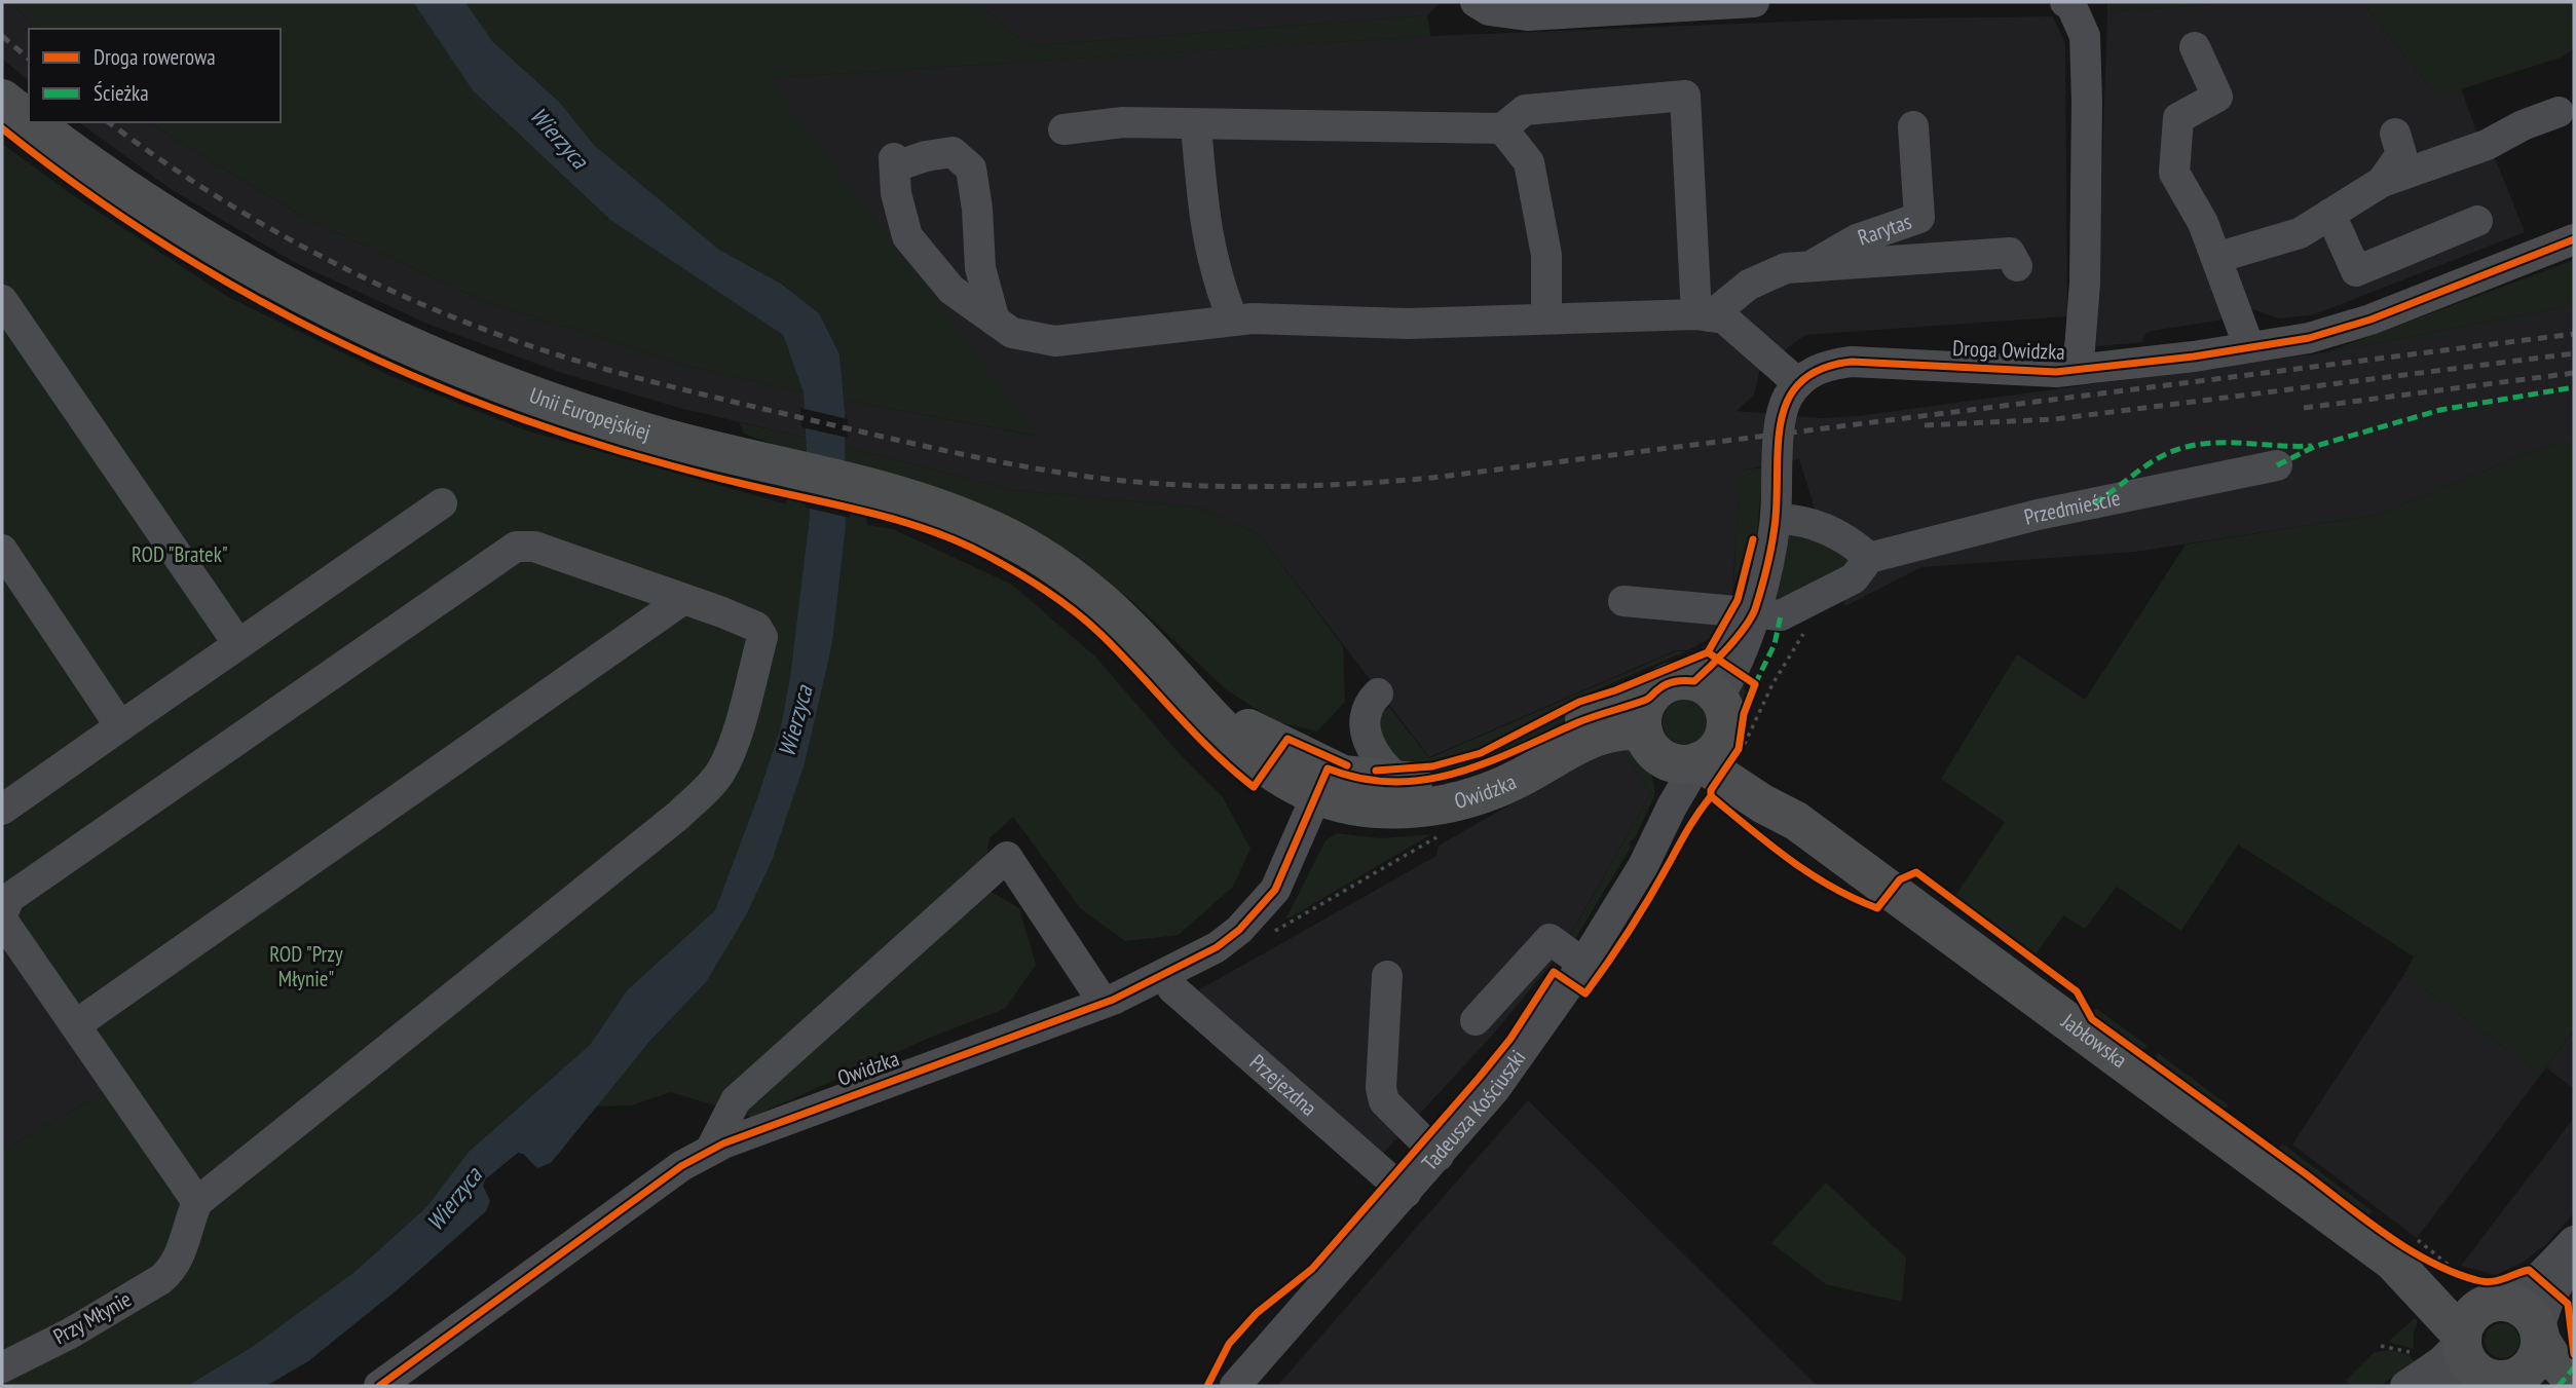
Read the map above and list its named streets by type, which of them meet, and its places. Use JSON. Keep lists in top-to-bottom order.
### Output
{
  "streets": {
    "main road": ["Unii Europejskiej", "Owidzka", "Jabłowska"],
    "street": [
      "Rarytas",
      "Droga Owidzka",
      "Przedmieście",
      "Przejezdna",
      "Tadeusza Kościuszki",
      "Przy Młynie"
    ]
  },
  "crossings": [
    ["Unii Europejskiej", "Owidzka"],
    ["Unii Europejskiej", "Jabłowska"],
    ["Unii Europejskiej", "Tadeusza Kościuszki"],
    ["Owidzka", "Jabłowska"],
    ["Owidzka", "Przejezdna"],
    ["Owidzka", "Tadeusza Kościuszki"],
    ["Jabłowska", "Tadeusza Kościuszki"],
    ["Przejezdna", "Tadeusza Kościuszki"]
  ],
  "water": ["Wierzyca"],
  "parks": ["ROD \"Bratek\"", "ROD \"Przy Młynie\""],
  "legend": ["Droga rowerowa", "Ścieżka"]
}
